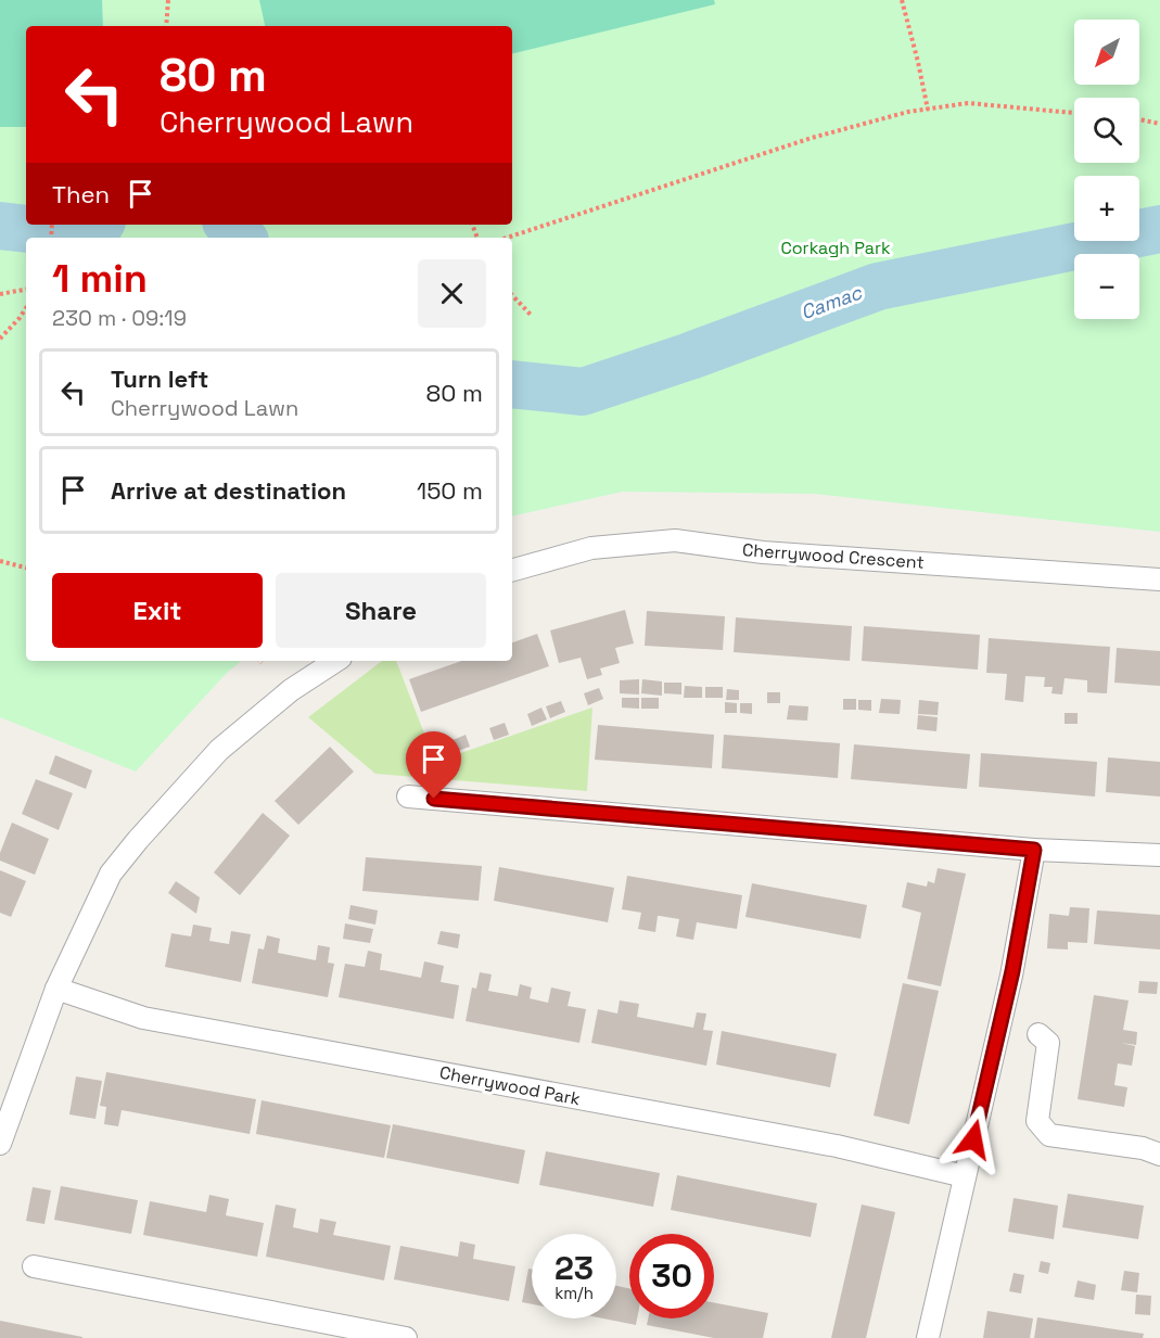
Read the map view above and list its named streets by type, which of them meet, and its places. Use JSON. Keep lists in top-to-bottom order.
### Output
{
  "streets": {
    "street": ["Cherrywood Crescent", "Cherrywood Park"]
  },
  "water": ["Camac"],
  "parks": ["Corkagh Park"],
  "north": "bottom left",
  "page": {
    "map_buttons": ["+", "−"],
    "turn": ["80 m", "Cherrywood Lawn"],
    "then": "Then",
    "heading": ["1 min", "230 m · 09:19"],
    "list": [
      {
        "name": "Turn left",
        "note": "Cherrywood Lawn",
        "value": "80 m"
      },
      {
        "name": "Arrive at destination",
        "value": "150 m"
      }
    ],
    "buttons": ["Exit", "Share"],
    "speed": "23 km/h",
    "limit": "30"
  }
}
